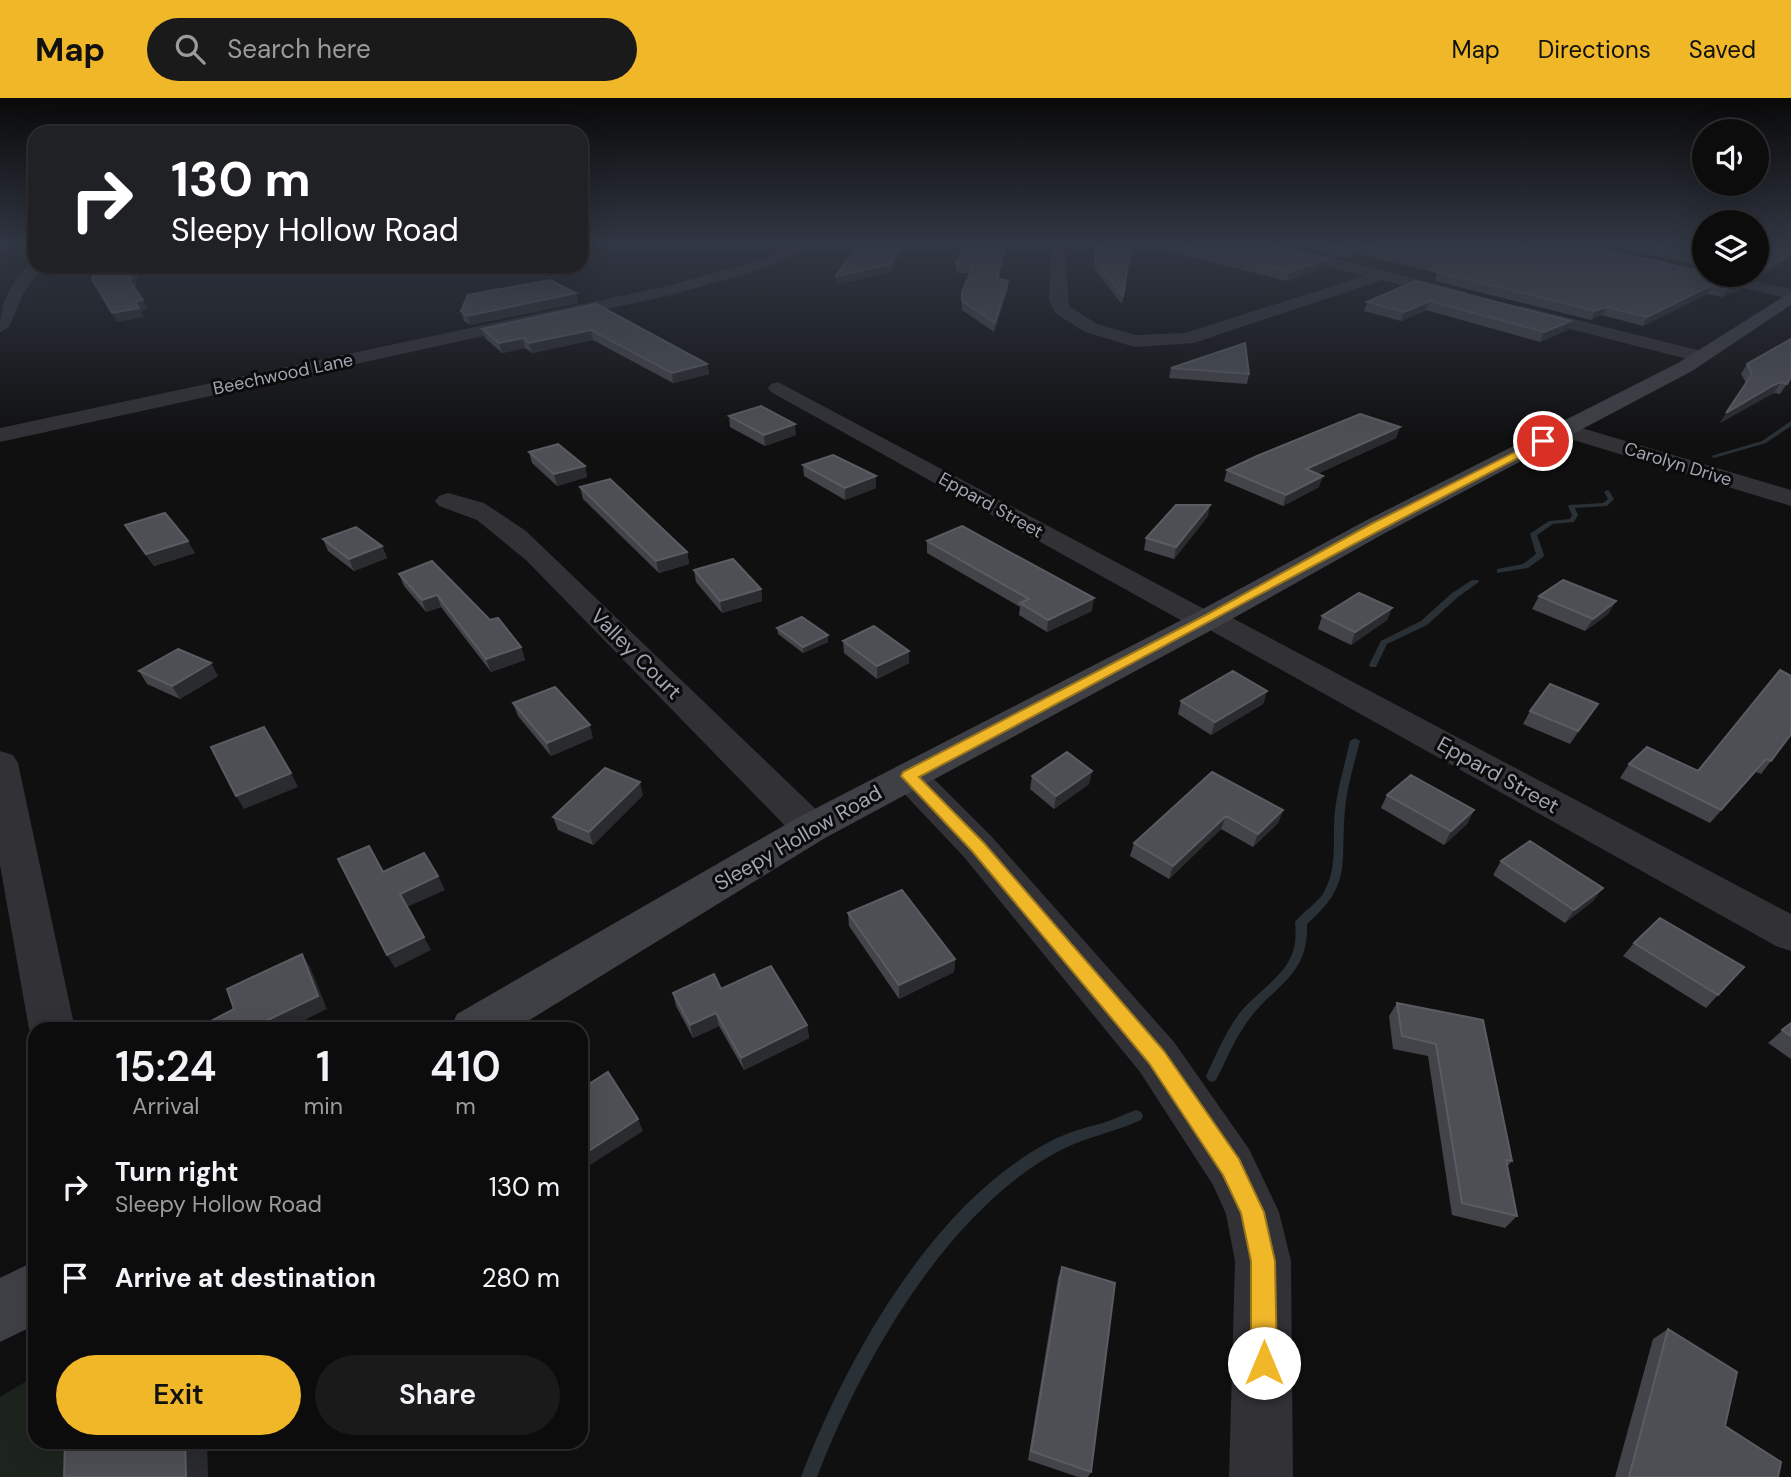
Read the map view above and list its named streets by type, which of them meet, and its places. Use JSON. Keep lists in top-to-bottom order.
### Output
{
  "streets": {
    "main road": ["Sleepy Hollow Road"],
    "street": [
      "Beechwood Lane",
      "Carolyn Drive",
      "Eppard Street",
      "Valley Court"
    ]
  },
  "crossings": [
    ["Carolyn Drive", "Sleepy Hollow Road"],
    ["Eppard Street", "Sleepy Hollow Road"],
    ["Valley Court", "Sleepy Hollow Road"]
  ],
  "page": {
    "header": "Map",
    "search": "Search here",
    "nav": ["Map", "Directions", "Saved"],
    "turn": ["130 m", "Sleepy Hollow Road"],
    "eta": [
      "15:24",
      "Arrival",
      "1",
      "min",
      "410",
      "m"
    ],
    "list": [
      {
        "name": "Turn right",
        "note": "Sleepy Hollow Road",
        "value": "130 m"
      },
      {
        "name": "Arrive at destination",
        "value": "280 m"
      }
    ],
    "buttons": ["Exit", "Share"]
  }
}
